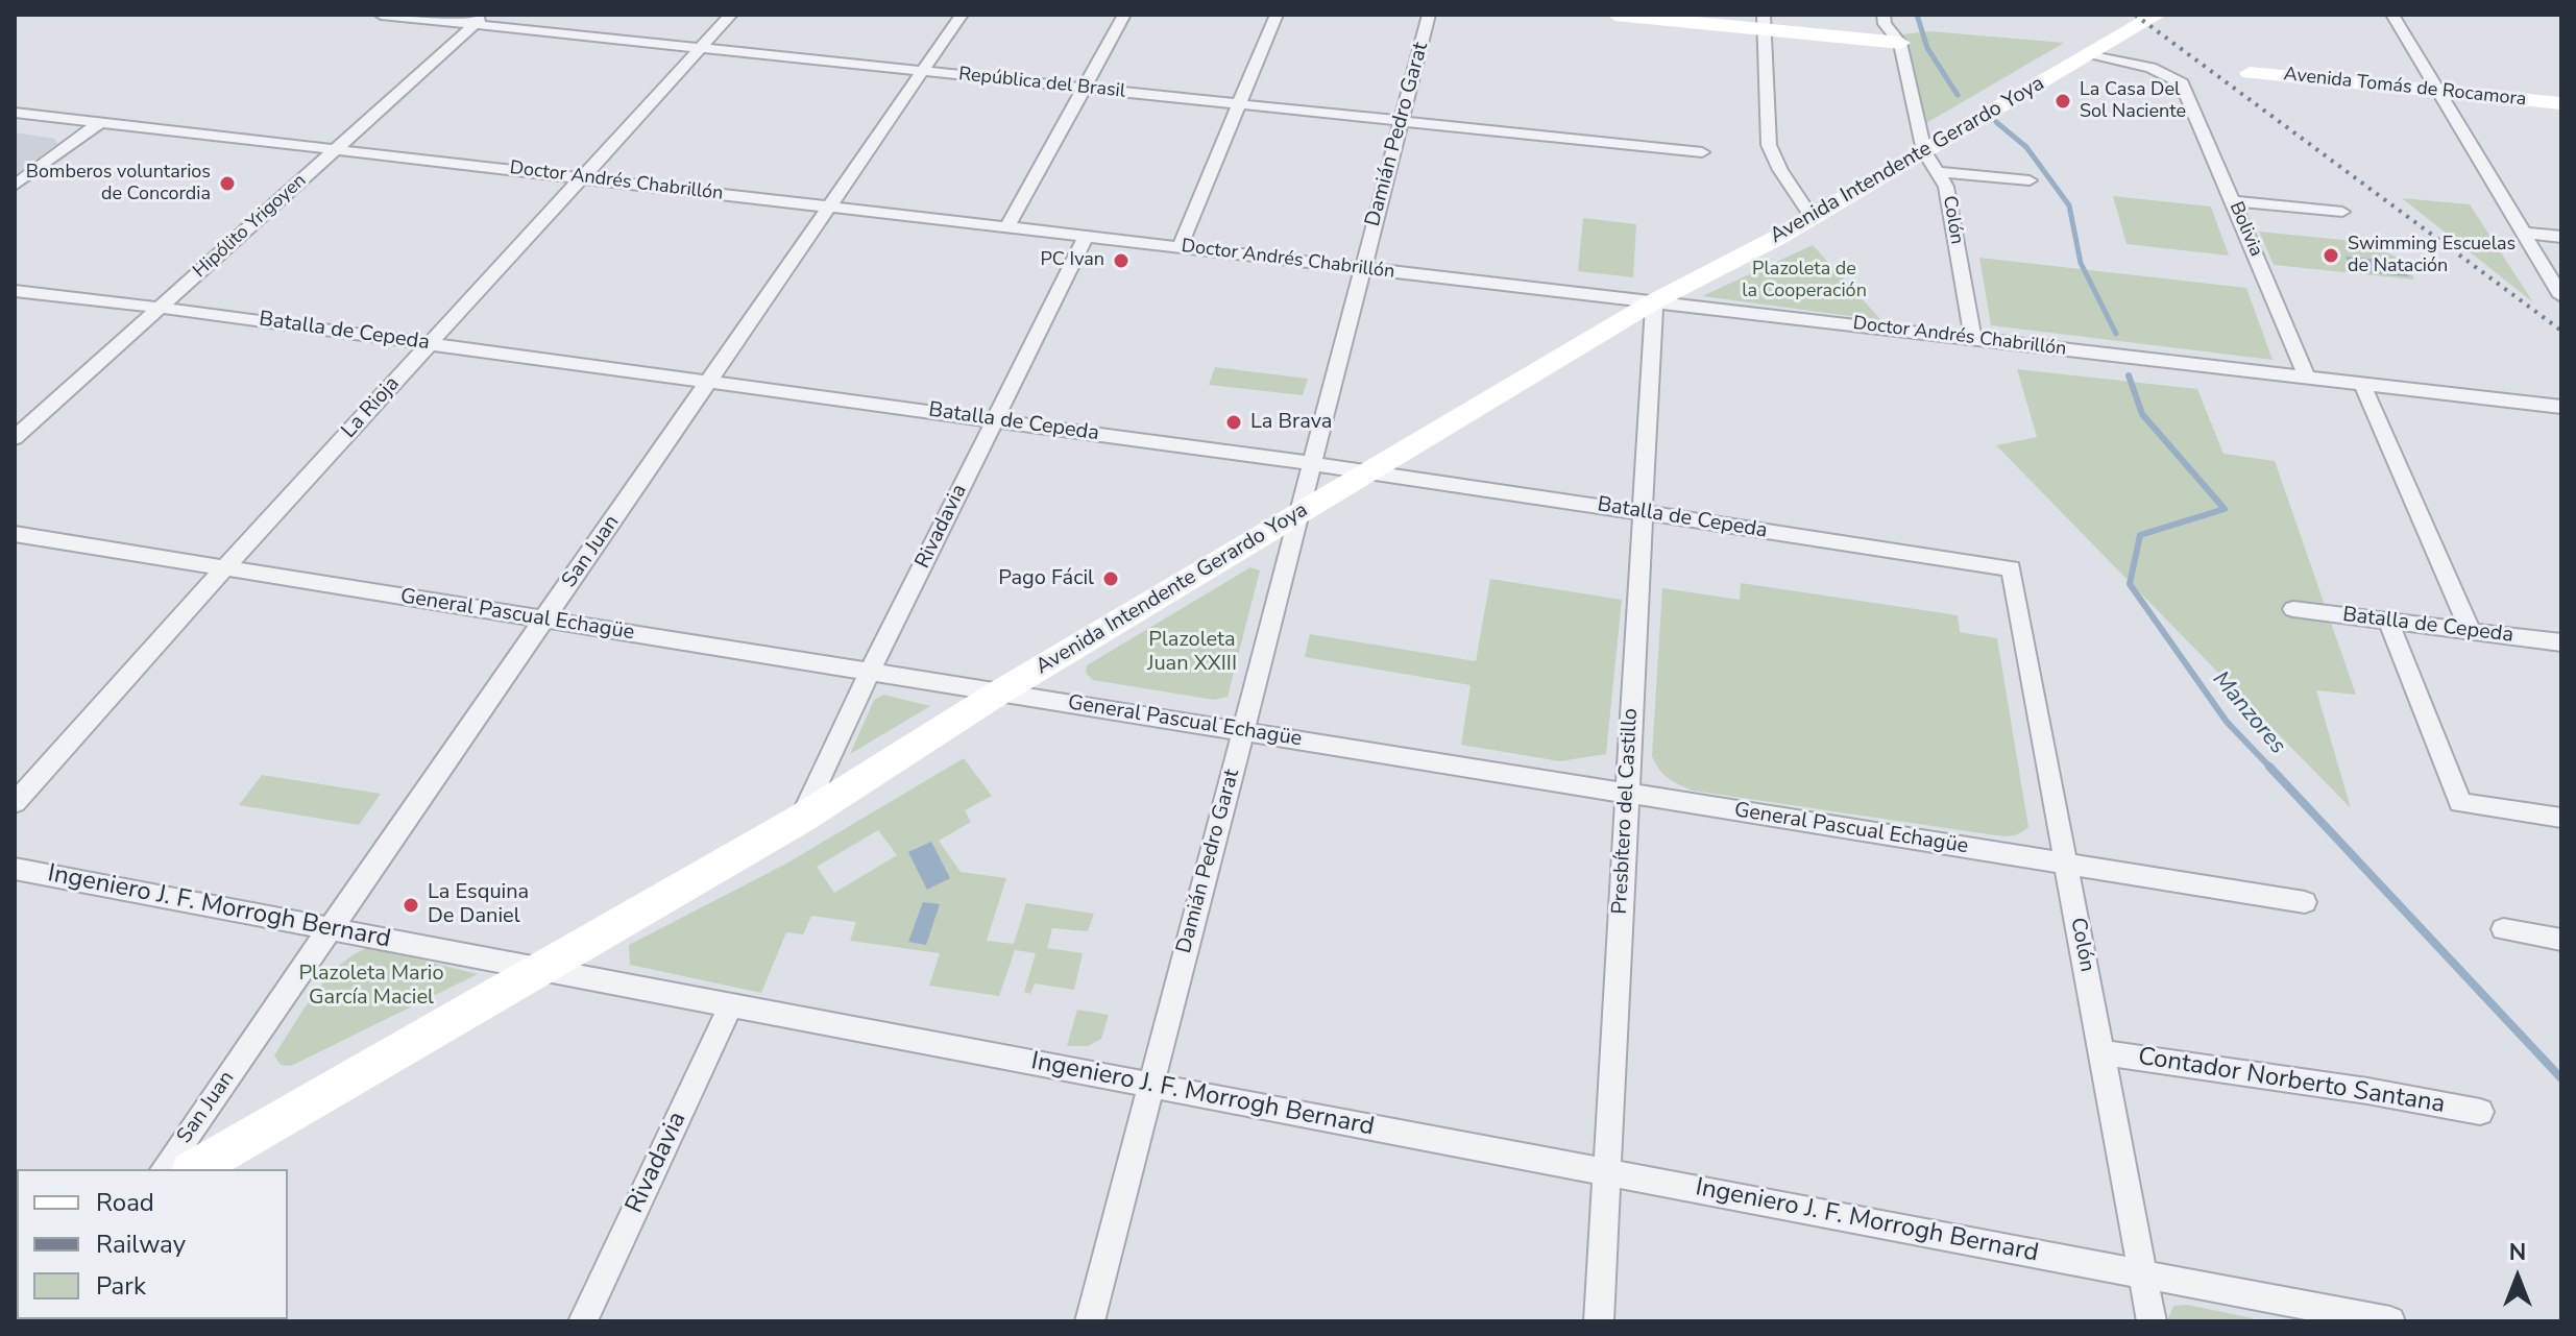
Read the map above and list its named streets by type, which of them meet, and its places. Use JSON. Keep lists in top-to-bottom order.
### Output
{
  "streets": {
    "main road": ["Avenida Tomás de Rocamora", "Avenida Intendente Gerardo Yoya"],
    "street": [
      "República del Brasil",
      "Damián Pedro Garat",
      "Doctor Andrés Chabrillón",
      "Colón",
      "Hipólito Yrigoyen",
      "Bolivia",
      "Batalla de Cepeda",
      "La Rioja",
      "Rivadavia",
      "San Juan",
      "General Pascual Echagüe",
      "Presbítero del Castillo",
      "Ingeniero J. F. Morrogh Bernard",
      "Contador Norberto Santana"
    ]
  },
  "crossings": [
    ["República del Brasil", "Damián Pedro Garat"],
    ["República del Brasil", "Hipólito Yrigoyen"],
    ["República del Brasil", "La Rioja"],
    ["República del Brasil", "San Juan"],
    ["Damián Pedro Garat", "Avenida Intendente Gerardo Yoya"],
    ["Damián Pedro Garat", "Doctor Andrés Chabrillón"],
    ["Damián Pedro Garat", "Batalla de Cepeda"],
    ["Damián Pedro Garat", "General Pascual Echagüe"],
    ["Damián Pedro Garat", "Ingeniero J. F. Morrogh Bernard"],
    ["Avenida Intendente Gerardo Yoya", "Doctor Andrés Chabrillón"],
    ["Avenida Intendente Gerardo Yoya", "Colón"],
    ["Avenida Intendente Gerardo Yoya", "Bolivia"],
    ["Avenida Intendente Gerardo Yoya", "Batalla de Cepeda"],
    ["Avenida Intendente Gerardo Yoya", "Rivadavia"],
    ["Avenida Intendente Gerardo Yoya", "General Pascual Echagüe"],
    ["Avenida Intendente Gerardo Yoya", "Presbítero del Castillo"],
    ["Avenida Intendente Gerardo Yoya", "Ingeniero J. F. Morrogh Bernard"],
    ["Doctor Andrés Chabrillón", "Colón"],
    ["Doctor Andrés Chabrillón", "Hipólito Yrigoyen"],
    ["Doctor Andrés Chabrillón", "Bolivia"],
    ["Doctor Andrés Chabrillón", "La Rioja"],
    ["Doctor Andrés Chabrillón", "Rivadavia"],
    ["Doctor Andrés Chabrillón", "San Juan"],
    ["Doctor Andrés Chabrillón", "Presbítero del Castillo"],
    ["Colón", "Batalla de Cepeda"],
    ["Colón", "General Pascual Echagüe"],
    ["Colón", "Ingeniero J. F. Morrogh Bernard"],
    ["Colón", "Contador Norberto Santana"],
    ["Hipólito Yrigoyen", "Batalla de Cepeda"],
    ["Batalla de Cepeda", "La Rioja"],
    ["Batalla de Cepeda", "Rivadavia"],
    ["Batalla de Cepeda", "San Juan"],
    ["Batalla de Cepeda", "Presbítero del Castillo"],
    ["La Rioja", "General Pascual Echagüe"],
    ["Rivadavia", "General Pascual Echagüe"],
    ["Rivadavia", "Ingeniero J. F. Morrogh Bernard"],
    ["San Juan", "General Pascual Echagüe"],
    ["San Juan", "Ingeniero J. F. Morrogh Bernard"],
    ["General Pascual Echagüe", "Presbítero del Castillo"],
    ["Presbítero del Castillo", "Ingeniero J. F. Morrogh Bernard"]
  ],
  "water": ["Manzores"],
  "parks": ["Plazoleta de la Cooperación", "Plazoleta Juan XXIII", "Plazoleta Mario García Maciel"],
  "places": [
    "La Casa Del Sol Naciente",
    "Bomberos voluntarios de Concordia",
    "Swimming Escuelas de Natación",
    "PC Ivan",
    "La Brava",
    "Pago Fácil",
    "La Esquina De Daniel"
  ],
  "legend": ["Road", "Railway", "Park"],
  "north": "top"
}
